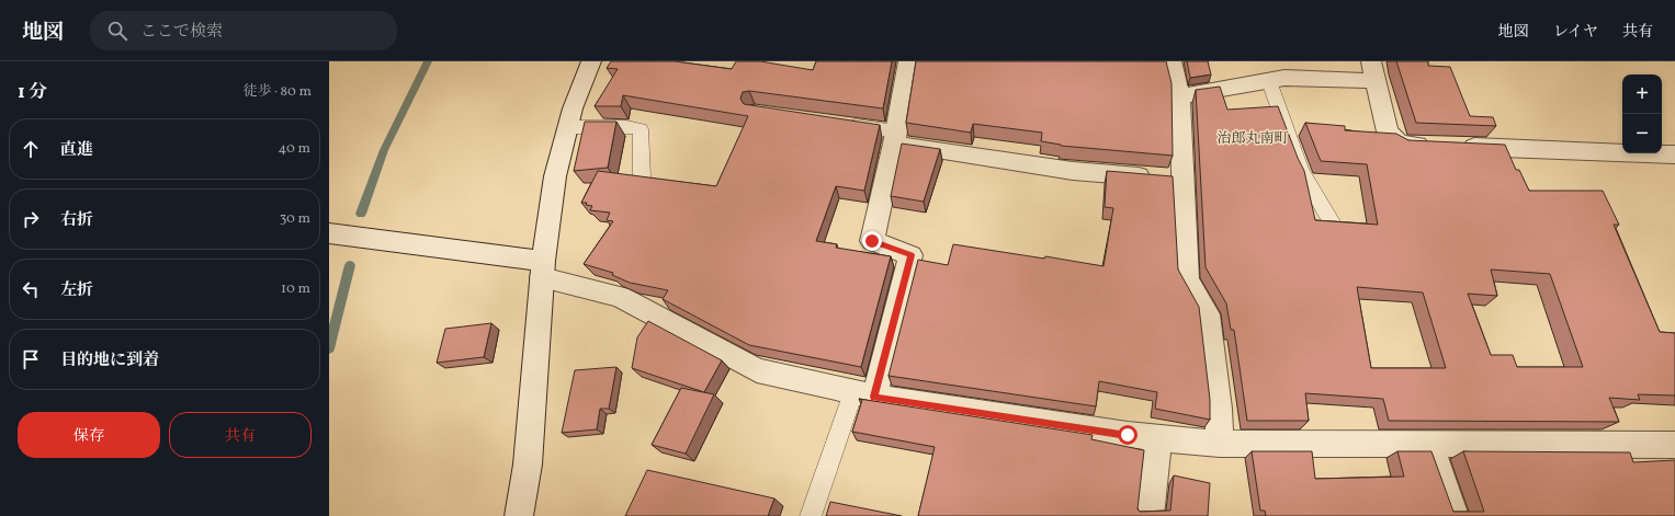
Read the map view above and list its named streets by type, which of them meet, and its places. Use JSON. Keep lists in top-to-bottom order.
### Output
{
  "districts": ["治郎丸南町"],
  "page": {
    "header": "地図",
    "search": "ここで検索",
    "nav": ["地図", "レイヤ", "共有"],
    "heading": ["1 分", "徒歩 · 80 m"],
    "map_buttons": ["+", "−"],
    "list": [
      ["直進", "40 m"],
      ["右折", "30 m"],
      ["左折", "10 m"],
      "目的地に到着"
    ],
    "buttons": ["保存", "共有"]
  }
}
